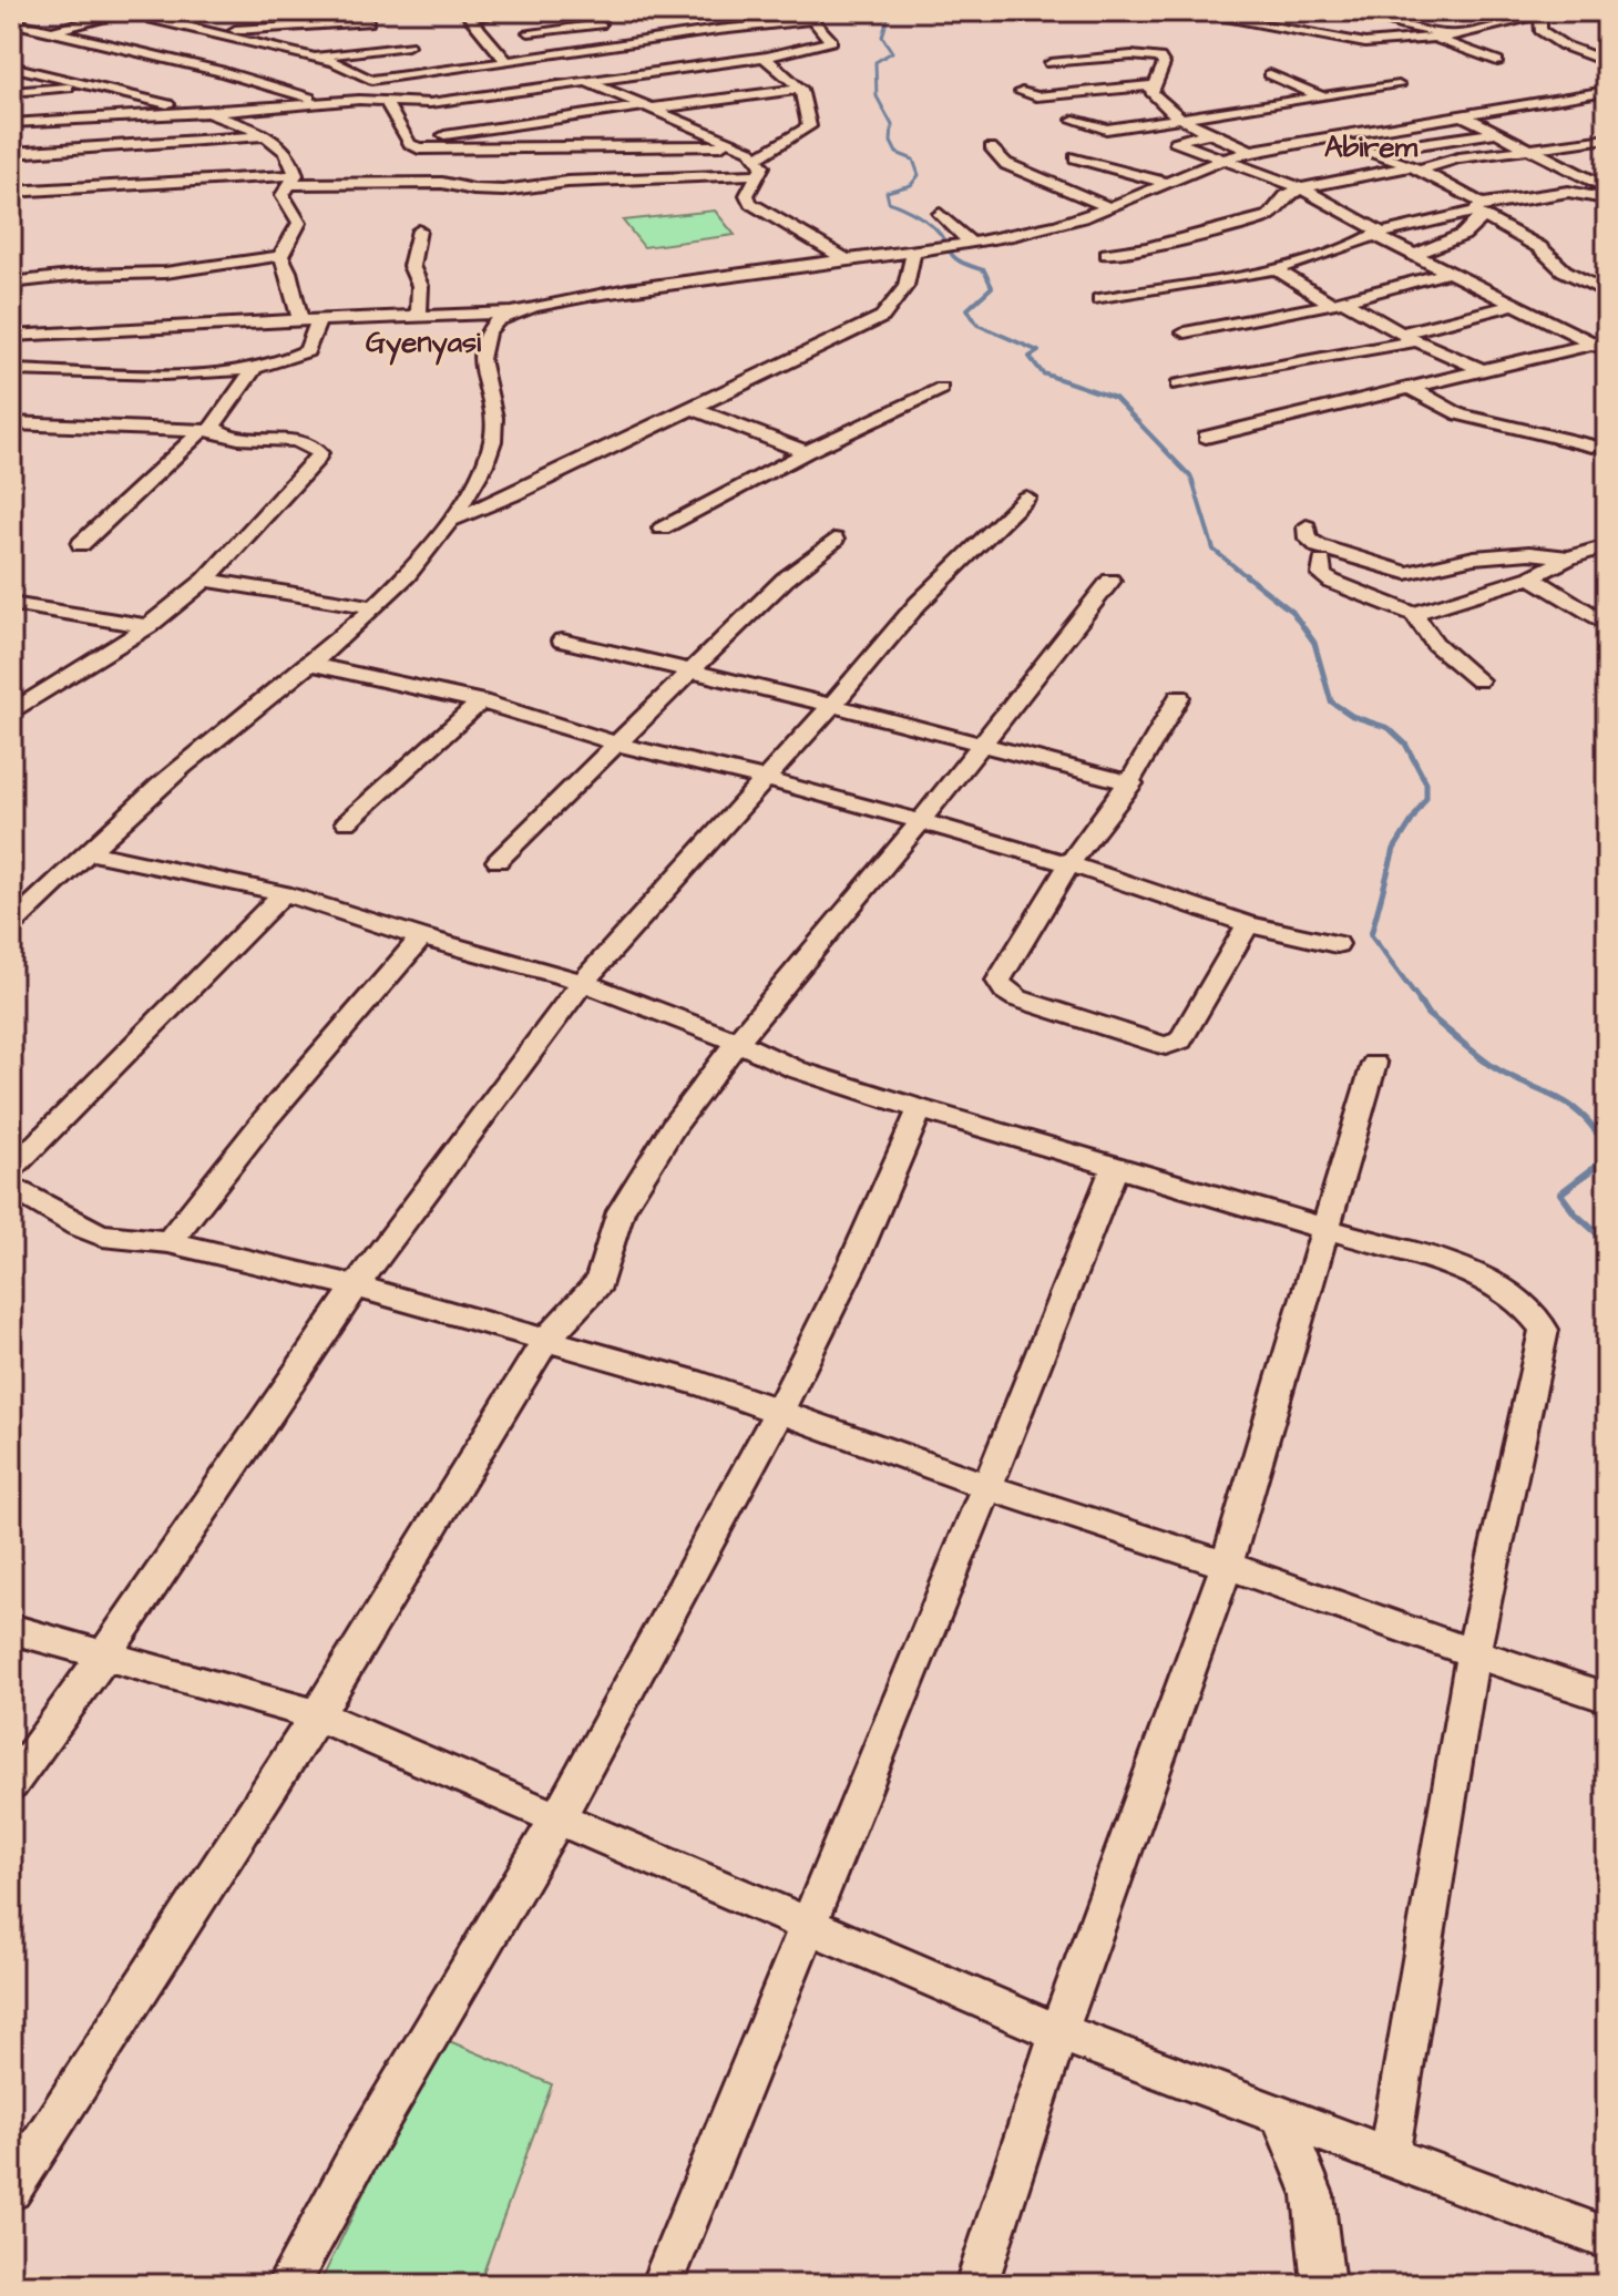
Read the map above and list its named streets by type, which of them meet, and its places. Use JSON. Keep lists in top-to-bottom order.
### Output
{
  "districts": ["Abirem", "Gyenyasi"]
}
